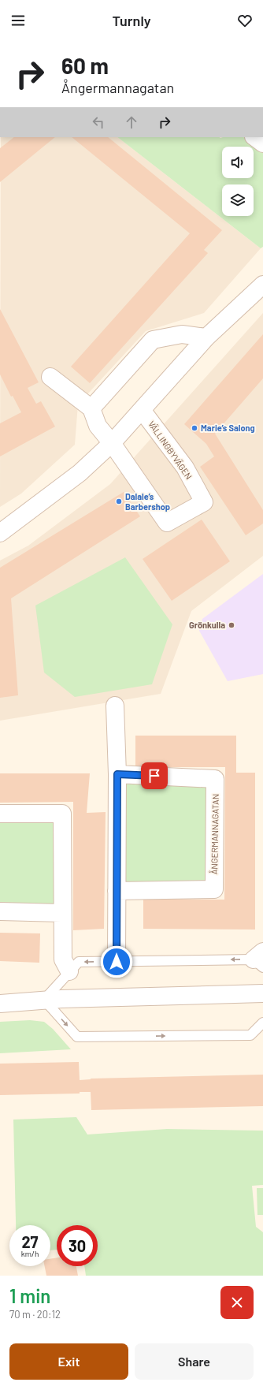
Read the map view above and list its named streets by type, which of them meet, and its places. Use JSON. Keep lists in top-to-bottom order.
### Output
{
  "streets": {
    "street": ["VÄLLINGBYVÄGEN", "ÅNGERMANNAGATAN"]
  },
  "places": ["Marie’s Salong", "Dalale’s Barbershop", "Grönkulla"],
  "page": {
    "header": "Turnly",
    "turn": ["60 m", "Ångermannagatan"],
    "speed": "27 km/h",
    "limit": "30",
    "heading": ["1 min", "70 m · 20:12"],
    "buttons": ["Exit", "Share"]
  }
}
